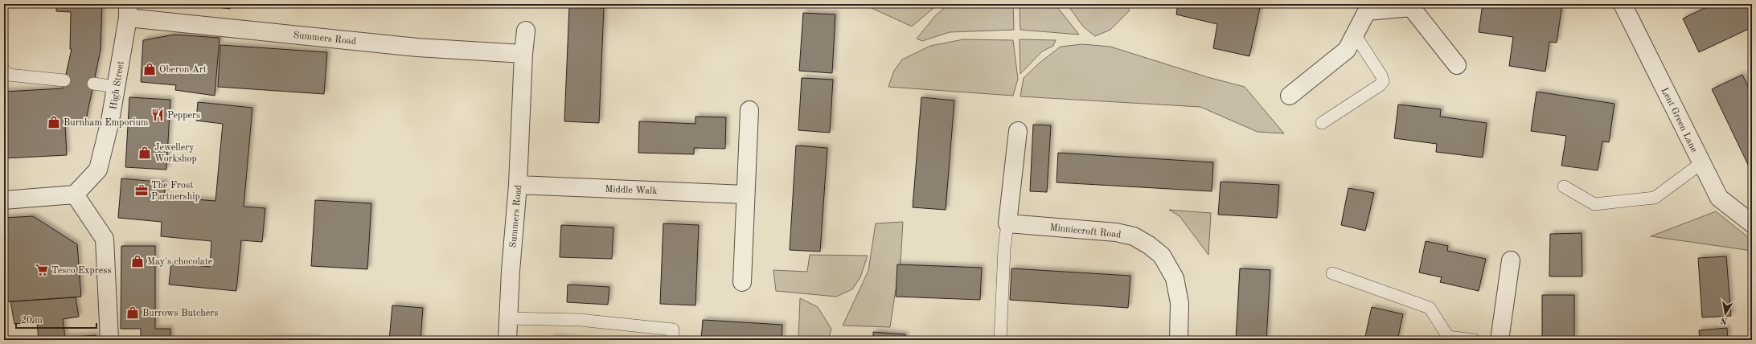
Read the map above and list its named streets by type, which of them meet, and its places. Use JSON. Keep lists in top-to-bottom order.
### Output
{
  "streets": {
    "street": [
      "Summers Road",
      "High Street",
      "Lent Green Lane",
      "Middle Walk",
      "Minniecroft Road"
    ]
  },
  "crossings": [
    ["Summers Road", "High Street"],
    ["Summers Road", "Middle Walk"]
  ],
  "places": {
    "shop": [
      "Oberon Art",
      "Burnham Emporium",
      "Jewellery Workshop",
      "May's chocolate",
      "Burrows Butchers"
    ],
    "restaurant": ["Peppers"],
    "office": ["The Frost Partnership"],
    "supermarket": ["Tesco Express"]
  },
  "scale_bar": "20 m",
  "north": "bottom"
}
